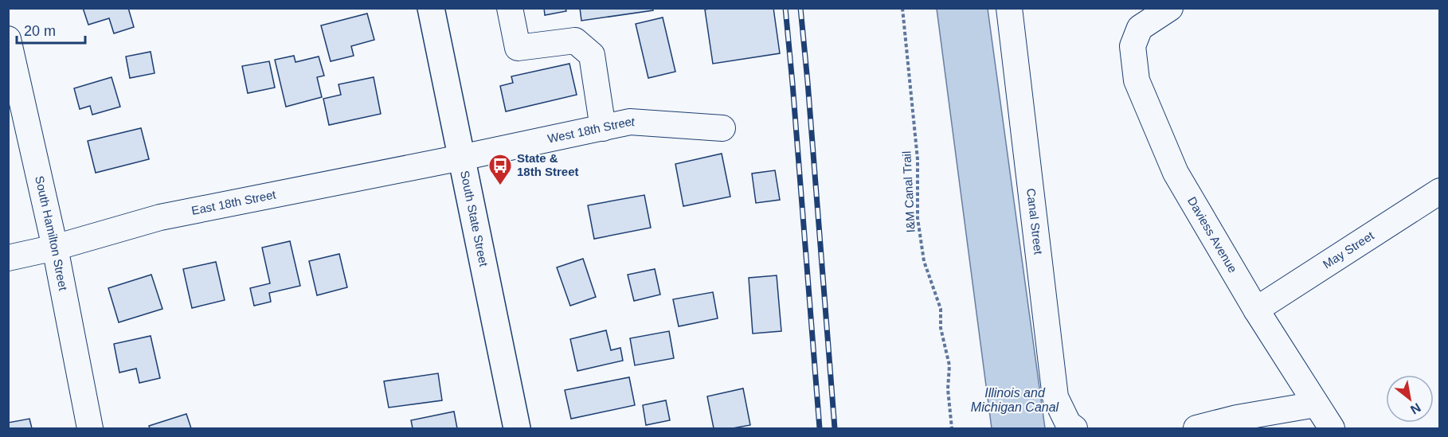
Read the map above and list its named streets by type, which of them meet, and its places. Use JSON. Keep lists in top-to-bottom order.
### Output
{
  "streets": {
    "main road": ["South State Street"],
    "street": [
      "West 18th Street",
      "East 18th Street",
      "Canal Street",
      "South Hamilton Street",
      "Daviess Avenue",
      "May Street"
    ],
    "path": ["I&M Canal Trail"]
  },
  "crossings": [
    ["West 18th Street", "East 18th Street"],
    ["West 18th Street", "South State Street"],
    ["East 18th Street", "South State Street"],
    ["East 18th Street", "South Hamilton Street"],
    ["Daviess Avenue", "May Street"]
  ],
  "water": ["Illinois and Michigan Canal"],
  "places": {
    "bus stop": ["State & 18th Street"]
  },
  "scale_bar": "20 m",
  "north": "bottom right"
}
